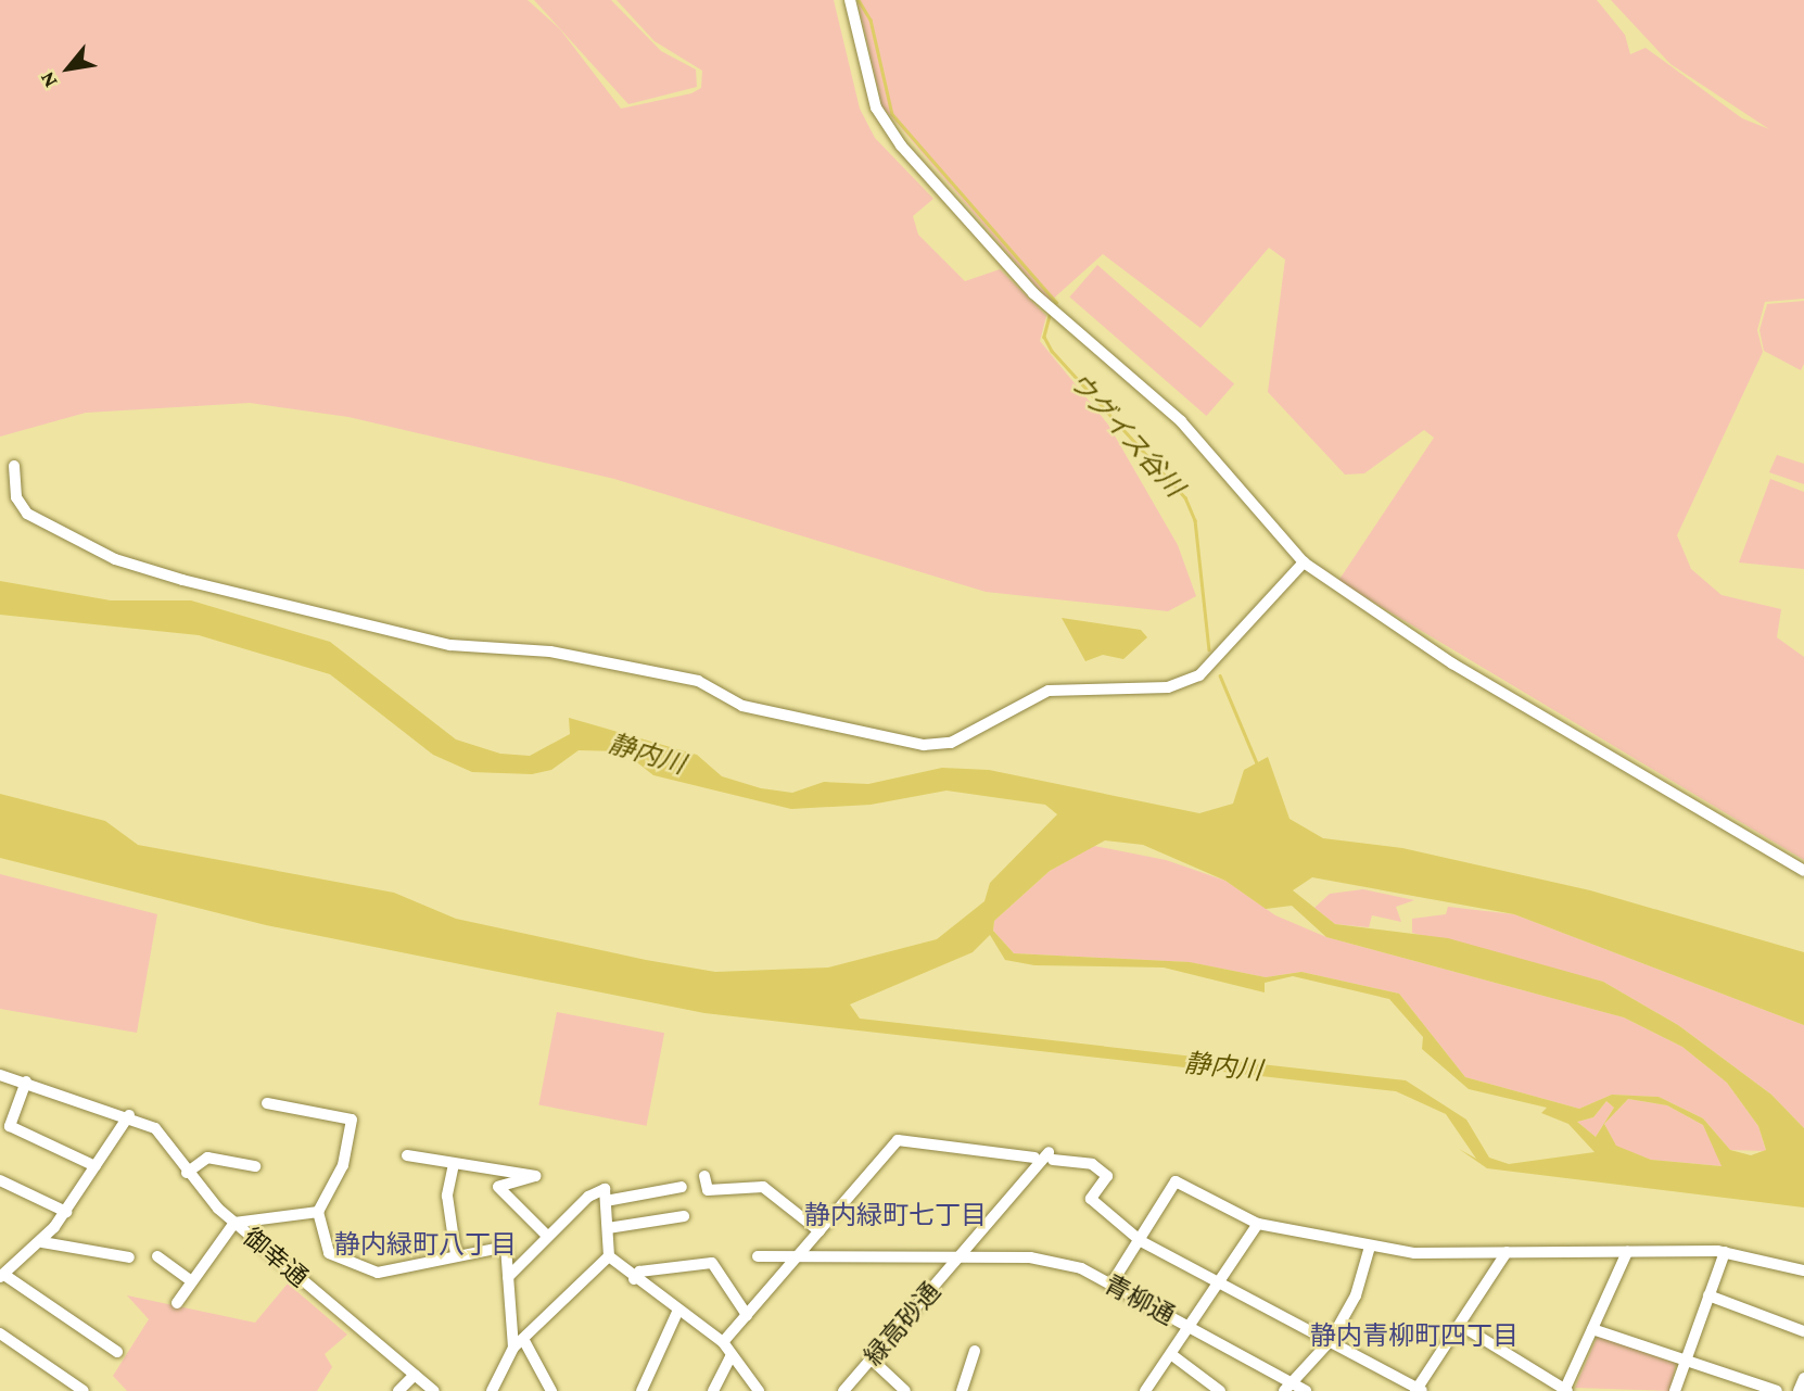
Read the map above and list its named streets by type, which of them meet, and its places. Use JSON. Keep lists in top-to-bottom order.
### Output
{
  "streets": {
    "street": ["御幸通", "青柳通", "緑高砂通"]
  },
  "crossings": [
    ["青柳通", "緑高砂通"]
  ],
  "districts": ["静内緑町七丁目", "静内緑町八丁目", "静内青柳町四丁目"],
  "water": ["ウグイス谷川", "静内川"],
  "north": "bottom left"
}
